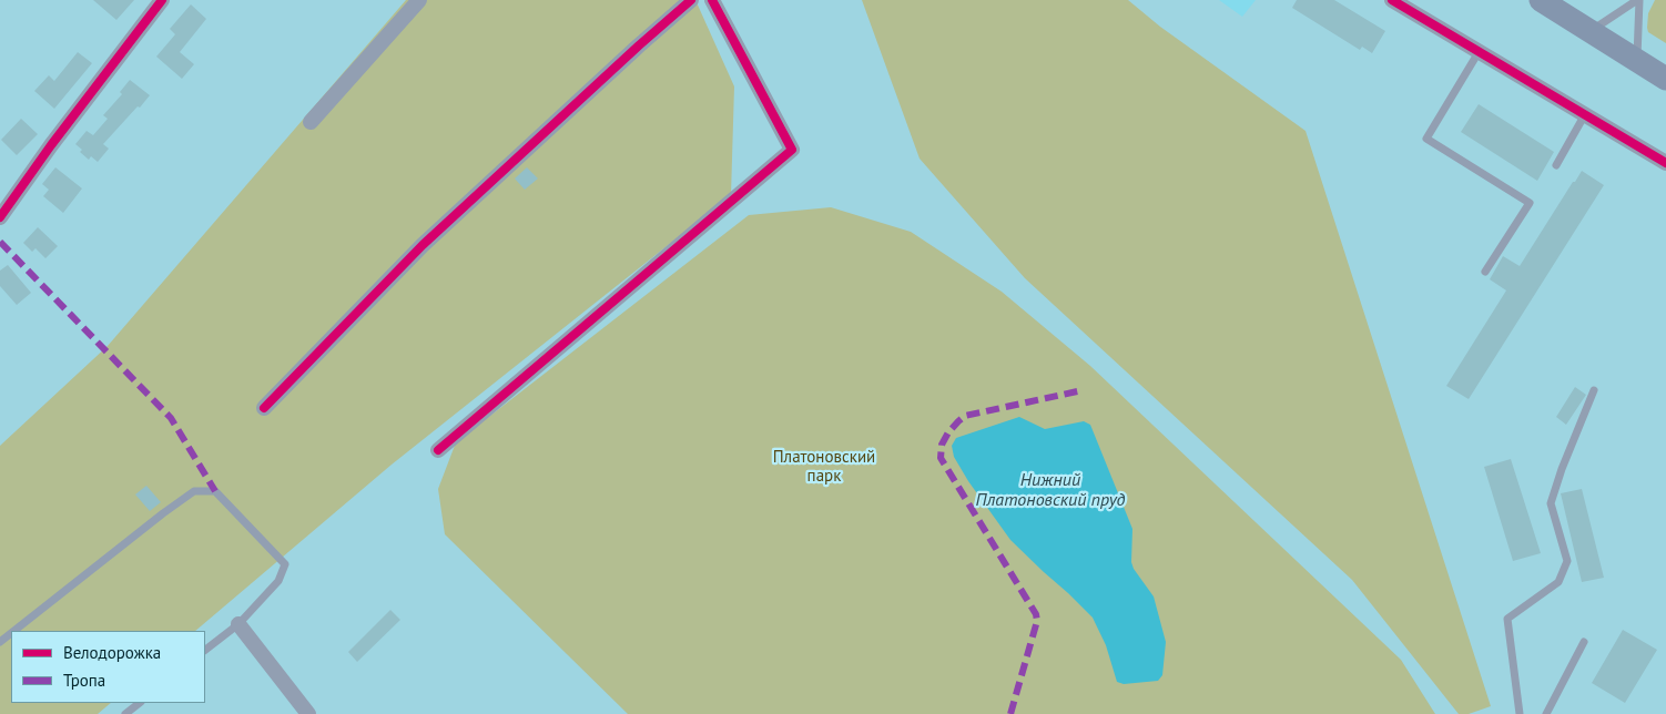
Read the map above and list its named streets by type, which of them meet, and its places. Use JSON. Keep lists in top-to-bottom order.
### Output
{
  "water": ["Нижний Платоновский пруд"],
  "parks": ["Платоновский парк"],
  "legend": ["Велодорожка", "Тропа"]
}
